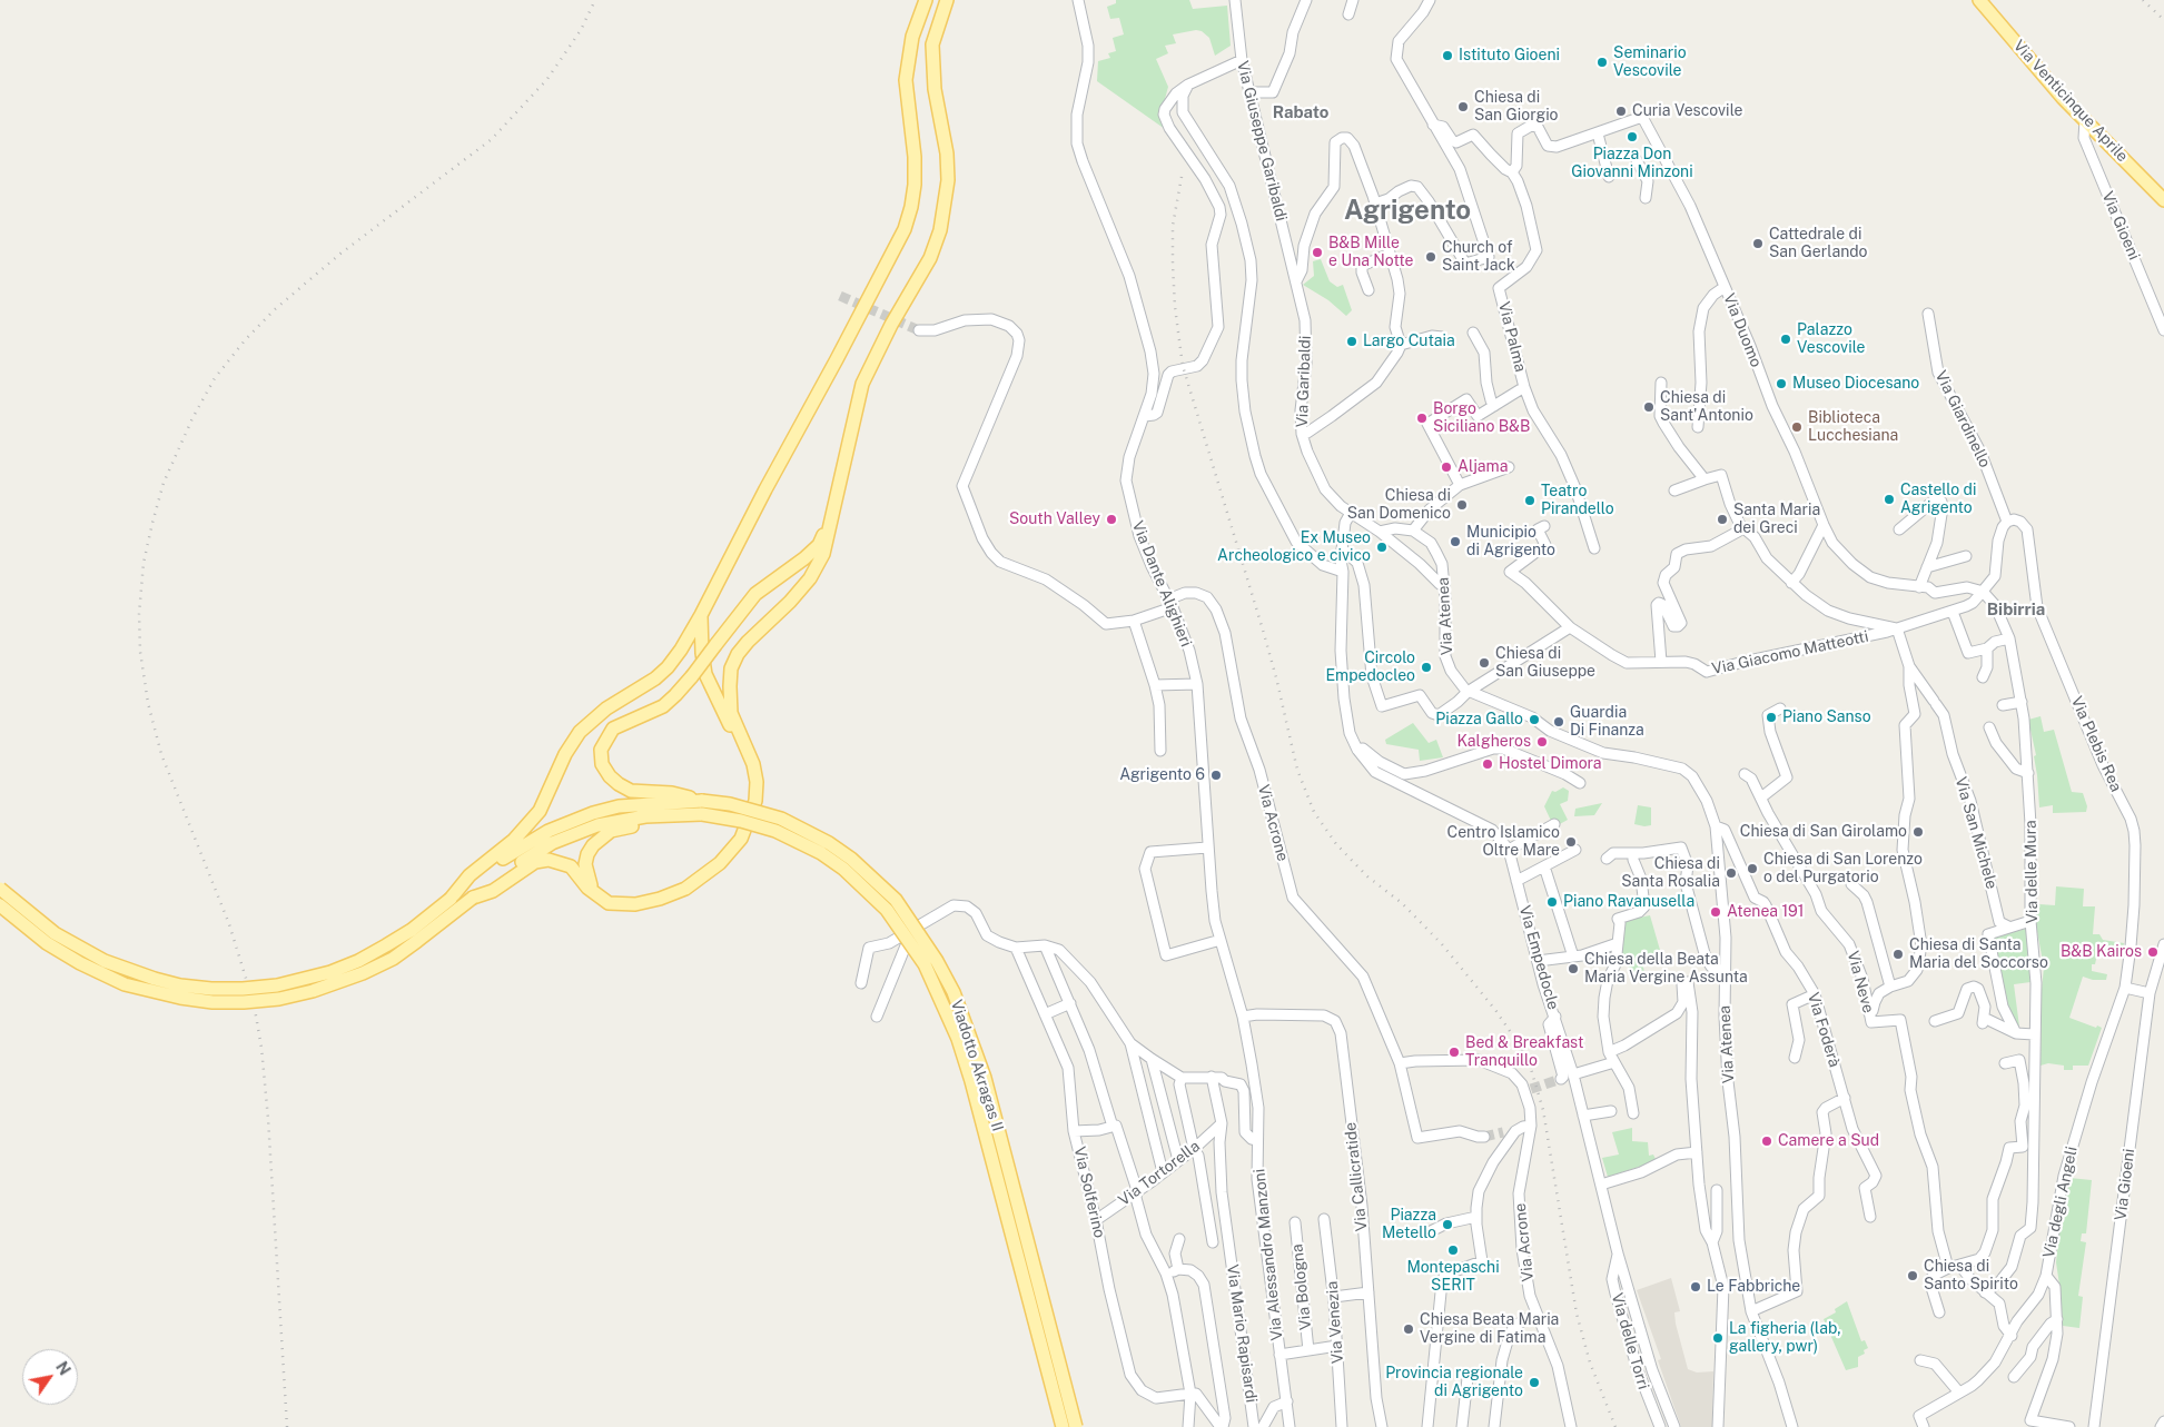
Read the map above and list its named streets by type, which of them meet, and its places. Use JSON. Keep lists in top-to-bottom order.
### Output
{
  "streets": {
    "main road": ["Via Venticinque Aprile", "Viadotto Akragas II"],
    "street": [
      "Via Giuseppe Garibaldi",
      "Via Gioeni",
      "Via Duomo",
      "Via Palma",
      "Via Garibaldi",
      "Via Giardinello",
      "Via Dante Alighieri",
      "Via Atenea",
      "Via Giacomo Matteotti",
      "Via Plebis Rea",
      "Via Acrone",
      "Via San Michele",
      "Via delle Mura",
      "Via Empedocle",
      "Via Neve",
      "Via Foderà",
      "Via Tortorella",
      "Via Callicratide",
      "Via Solferino",
      "Via degli Angeli",
      "Via Alessandro Manzoni",
      "Via Bologna",
      "Via Venezia",
      "Via Mario Rapisardi",
      "Via delle Torri"
    ]
  },
  "crossings": [
    ["Via Venticinque Aprile", "Via Gioeni"],
    ["Via Giuseppe Garibaldi", "Via Garibaldi"],
    ["Via Duomo", "Via delle Mura"],
    ["Via Garibaldi", "Via Atenea"],
    ["Via Garibaldi", "Via Empedocle"],
    ["Via Giardinello", "Via Plebis Rea"],
    ["Via Dante Alighieri", "Via Acrone"],
    ["Via Dante Alighieri", "Via Callicratide"],
    ["Via Dante Alighieri", "Via Alessandro Manzoni"],
    ["Via Atenea", "Via Foderà"],
    ["Via Plebis Rea", "Via degli Angeli"],
    ["Via Empedocle", "Via delle Torri"],
    ["Via Tortorella", "Via Solferino"],
    ["Via Tortorella", "Via Mario Rapisardi"],
    ["Via Callicratide", "Via Alessandro Manzoni"]
  ],
  "districts": ["Rabato", "Agrigento", "Bibirria"],
  "places": [
    "Istituto Gioeni",
    "Seminario Vescovile",
    "Chiesa di San Giorgio",
    "Curia Vescovile",
    "Piazza Don Giovanni Minzoni",
    "Cattedrale di San Gerlando",
    "B&B Mille e Una Notte",
    "Church of Saint Jack",
    "Palazzo Vescovile",
    "Largo Cutaia",
    "Museo Diocesano",
    "Chiesa di Sant'Antonio",
    "Borgo Siciliano B&B",
    "Biblioteca Lucchesiana",
    "Aljama",
    "Castello di Agrigento",
    "Teatro Pirandello",
    "Chiesa di San Domenico",
    "South Valley",
    "Santa Maria dei Greci",
    "Municipio di Agrigento",
    "Ex Museo Archeologico e civico",
    "Chiesa di San Giuseppe",
    "Circolo Empedocleo",
    "Piano Sanso",
    "Piazza Gallo",
    "Guardia Di Finanza",
    "Kalgheros",
    "Hostel Dimora",
    "Agrigento 6",
    "Chiesa di San Girolamo",
    "Centro Islamico Oltre Mare",
    "Chiesa di San Lorenzo o del Purgatorio",
    "Chiesa di Santa Rosalia",
    "Piano Ravanusella",
    "Atenea 191",
    "B&B Kairos",
    "Chiesa di Santa Maria del Soccorso",
    "Chiesa della Beata Maria Vergine Assunta",
    "Bed & Breakfast Tranquillo",
    "Camere a Sud",
    "Piazza Metello",
    "Montepaschi SERIT",
    "Chiesa di Santo Spirito",
    "Le Fabbriche",
    "Chiesa Beata Maria Vergine di Fatima",
    "La figheria (lab, gallery, pwr)",
    "Provincia regionale di Agrigento"
  ],
  "north": "top right"
}
